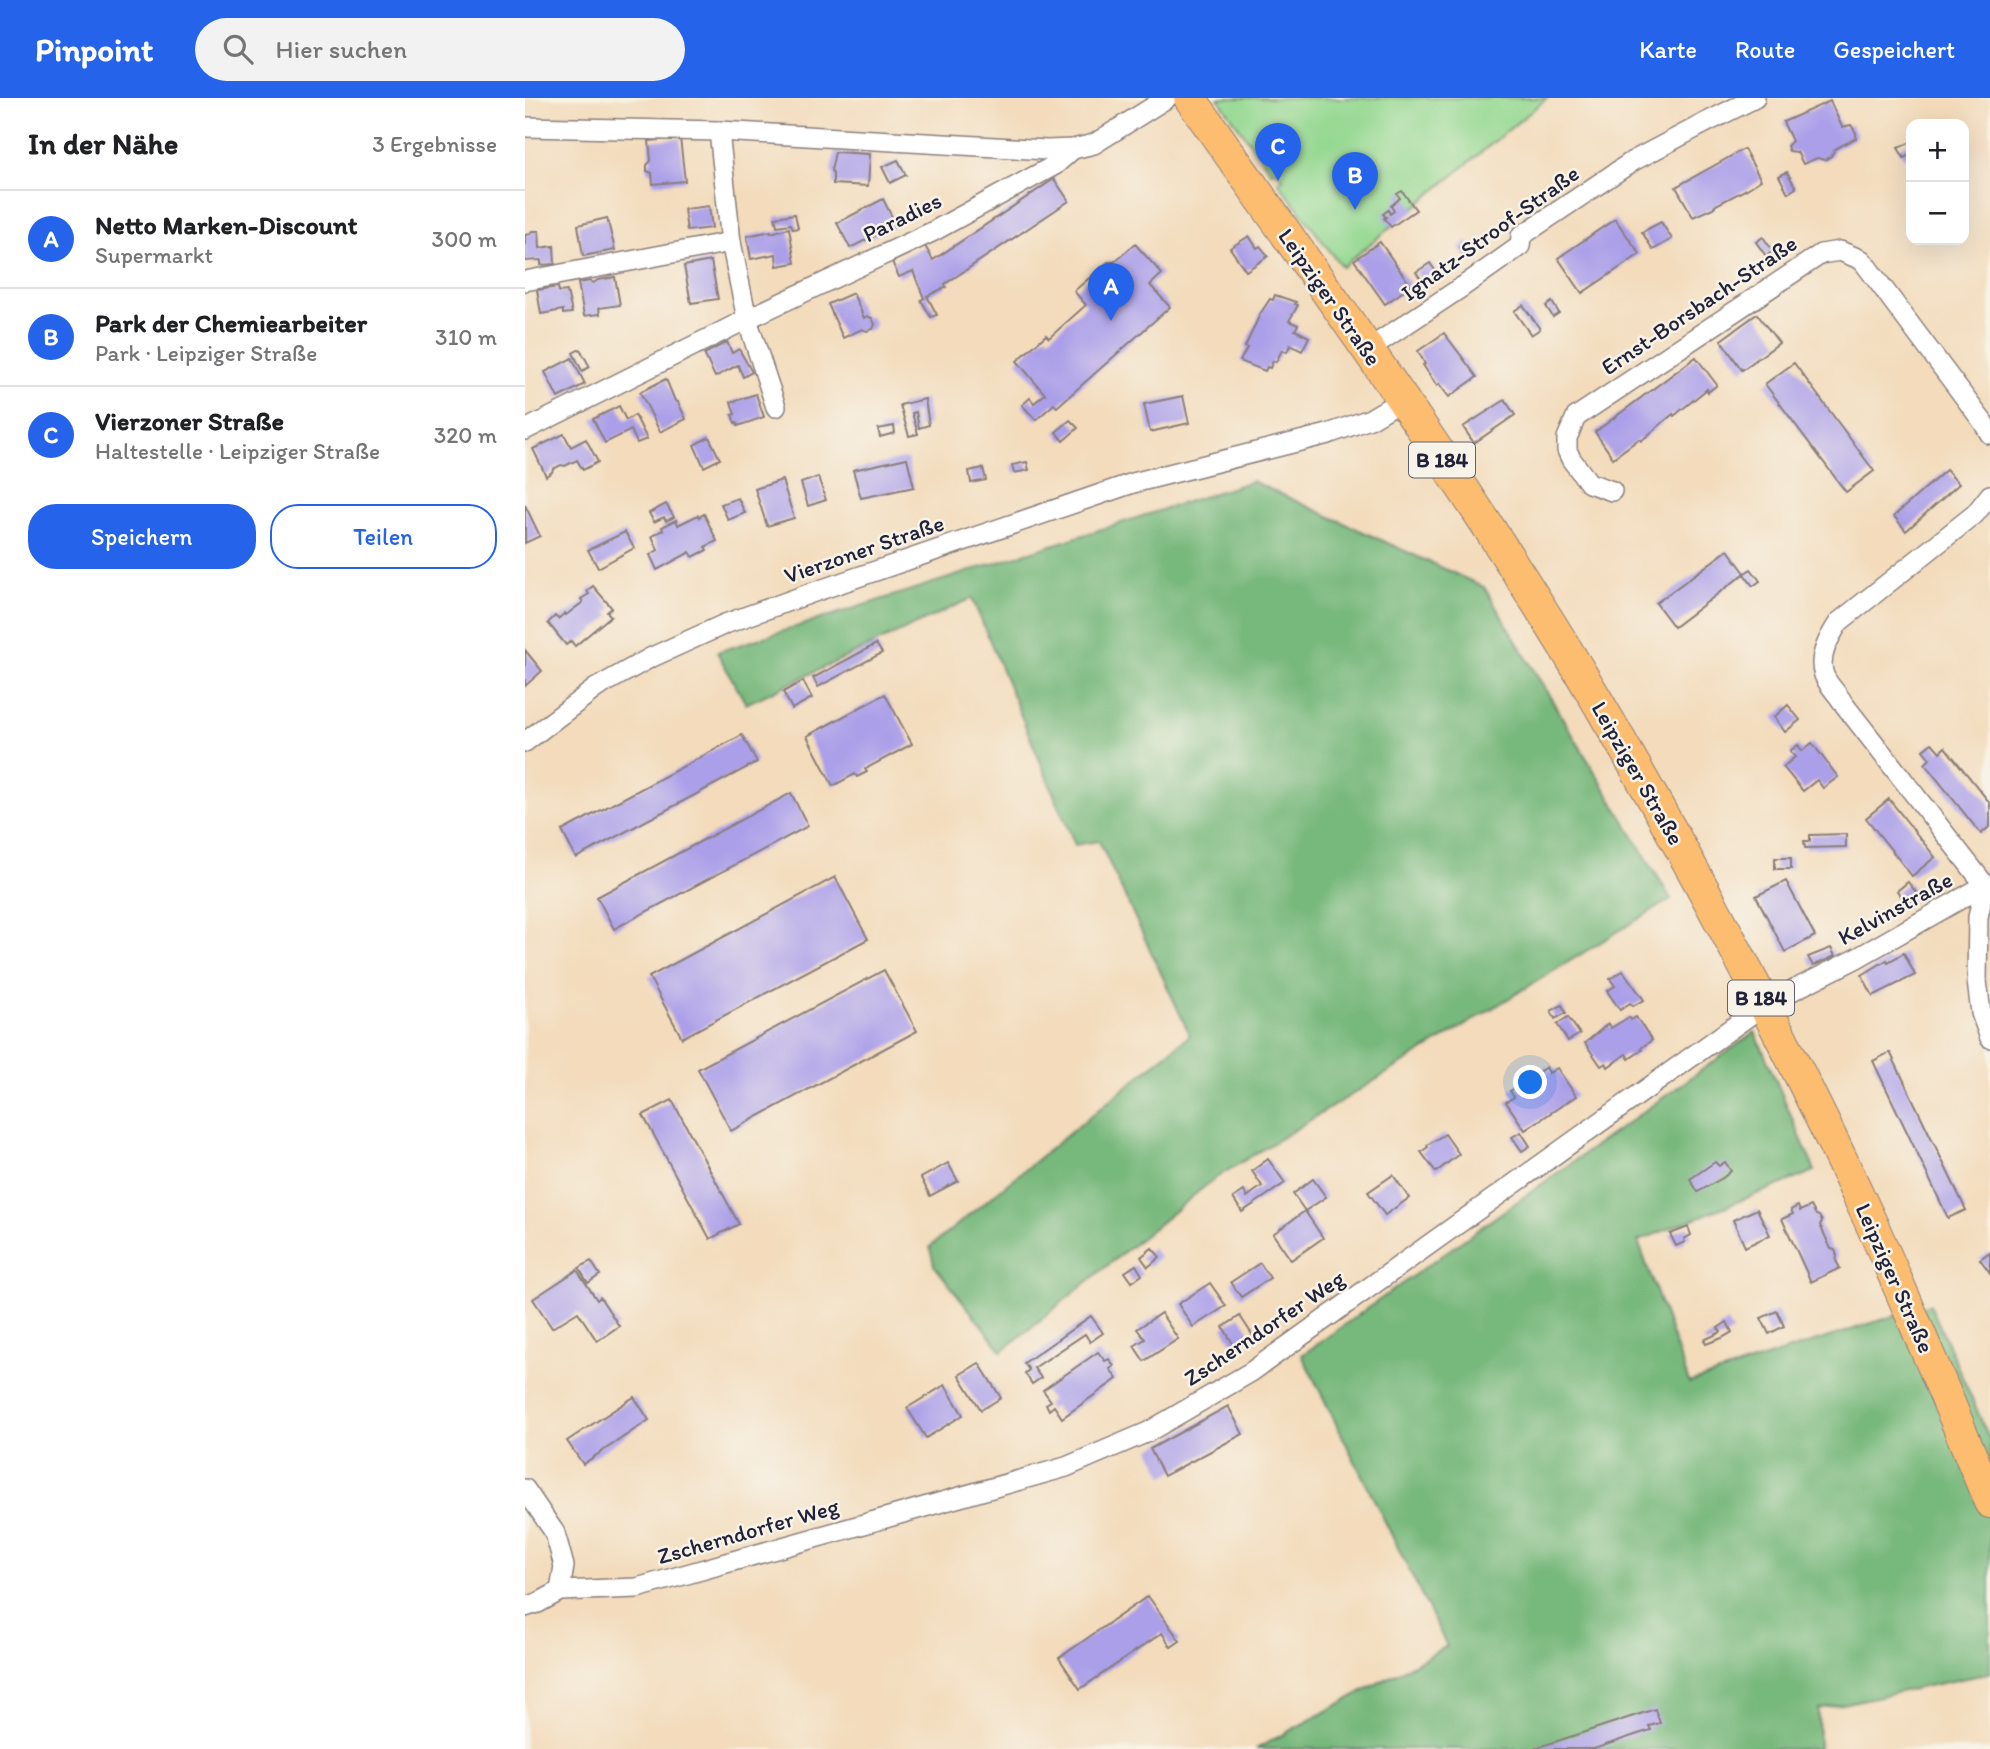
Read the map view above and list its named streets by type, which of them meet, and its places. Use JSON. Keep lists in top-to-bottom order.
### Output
{
  "streets": {
    "main road": ["Leipziger Straße", "B 184"],
    "street": [
      "Paradies",
      "Ignatz-Stroof-Straße",
      "Ernst-Borsbach-Straße",
      "Vierzoner Straße",
      "Kelvinstraße",
      "Zscherndorfer Weg"
    ]
  },
  "crossings": [
    ["Ignatz-Stroof-Straße", "Leipziger Straße"],
    ["Leipziger Straße", "Vierzoner Straße"],
    ["Leipziger Straße", "Kelvinstraße"],
    ["Leipziger Straße", "Zscherndorfer Weg"],
    ["Kelvinstraße", "Zscherndorfer Weg"]
  ],
  "page": {
    "header": "Pinpoint",
    "search": "Hier suchen",
    "nav": ["Karte", "Route", "Gespeichert"],
    "heading": ["In der Nähe", "3 Ergebnisse"],
    "map_buttons": ["+", "−"],
    "pins": ["C", "B", "A"],
    "list": [
      {
        "mark": "A",
        "name": "Netto Marken-Discount",
        "note": "Supermarkt",
        "value": "300 m"
      },
      {
        "mark": "B",
        "name": "Park der Chemiearbeiter",
        "note": "Park · Leipziger Straße",
        "value": "310 m"
      },
      {
        "mark": "C",
        "name": "Vierzoner Straße",
        "note": "Haltestelle · Leipziger Straße",
        "value": "320 m"
      }
    ],
    "buttons": ["Speichern", "Teilen"]
  }
}
